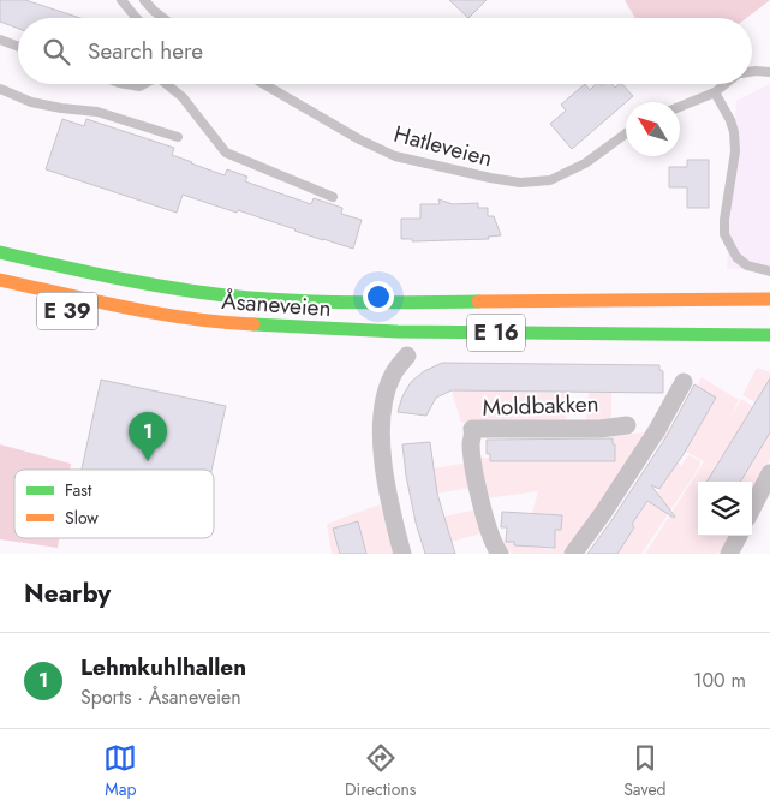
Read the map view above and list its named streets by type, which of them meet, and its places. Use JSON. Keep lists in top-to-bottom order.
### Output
{
  "streets": {
    "highway": ["Åsaneveien", "E 39", "E 16"],
    "street": ["Moldbakken"],
    "lane": ["Hatleveien"]
  },
  "crossings": [
    ["Åsaneveien", "E 39"]
  ],
  "legend": ["Fast", "Slow"],
  "north": "top left",
  "page": {
    "search": "Search here",
    "pins": "1",
    "heading": "Nearby",
    "list": [
      {
        "mark": "1",
        "name": "Lehmkuhlhallen",
        "note": "Sports · Åsaneveien",
        "value": "100 m"
      }
    ],
    "nav": ["Map", "Directions", "Saved"]
  }
}
